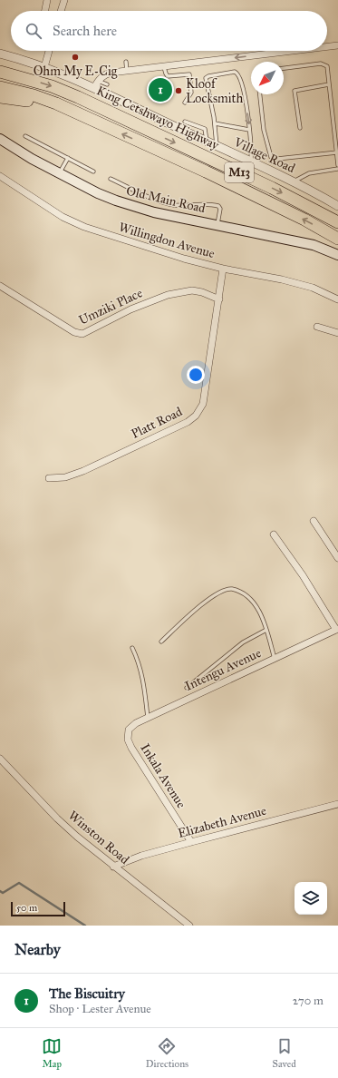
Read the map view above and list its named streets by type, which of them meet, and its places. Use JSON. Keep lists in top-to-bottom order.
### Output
{
  "streets": {
    "highway": ["King Cetshwayo Highway", "M13"],
    "main road": ["Old Main Road"],
    "street": [
      "Village Road",
      "Willingdon Avenue",
      "Umziki Place",
      "Platt Road",
      "Intengu Avenue",
      "Inkala Avenue",
      "Elizabeth Avenue",
      "Winston Road"
    ]
  },
  "crossings": [
    ["Willingdon Avenue", "Platt Road"],
    ["Umziki Place", "Platt Road"],
    ["Intengu Avenue", "Inkala Avenue"],
    ["Inkala Avenue", "Elizabeth Avenue"],
    ["Elizabeth Avenue", "Winston Road"]
  ],
  "places": ["Ohm My E-Cig", "Kloof Locksmith"],
  "scale_bar": "50 m",
  "north": "bottom left",
  "page": {
    "search": "Search here",
    "pins": "1",
    "scale": "50 m",
    "heading": "Nearby",
    "list": [
      {
        "mark": "1",
        "name": "The Biscuitry",
        "note": "Shop · Lester Avenue",
        "value": "270 m"
      }
    ],
    "nav": ["Map", "Directions", "Saved"]
  }
}
